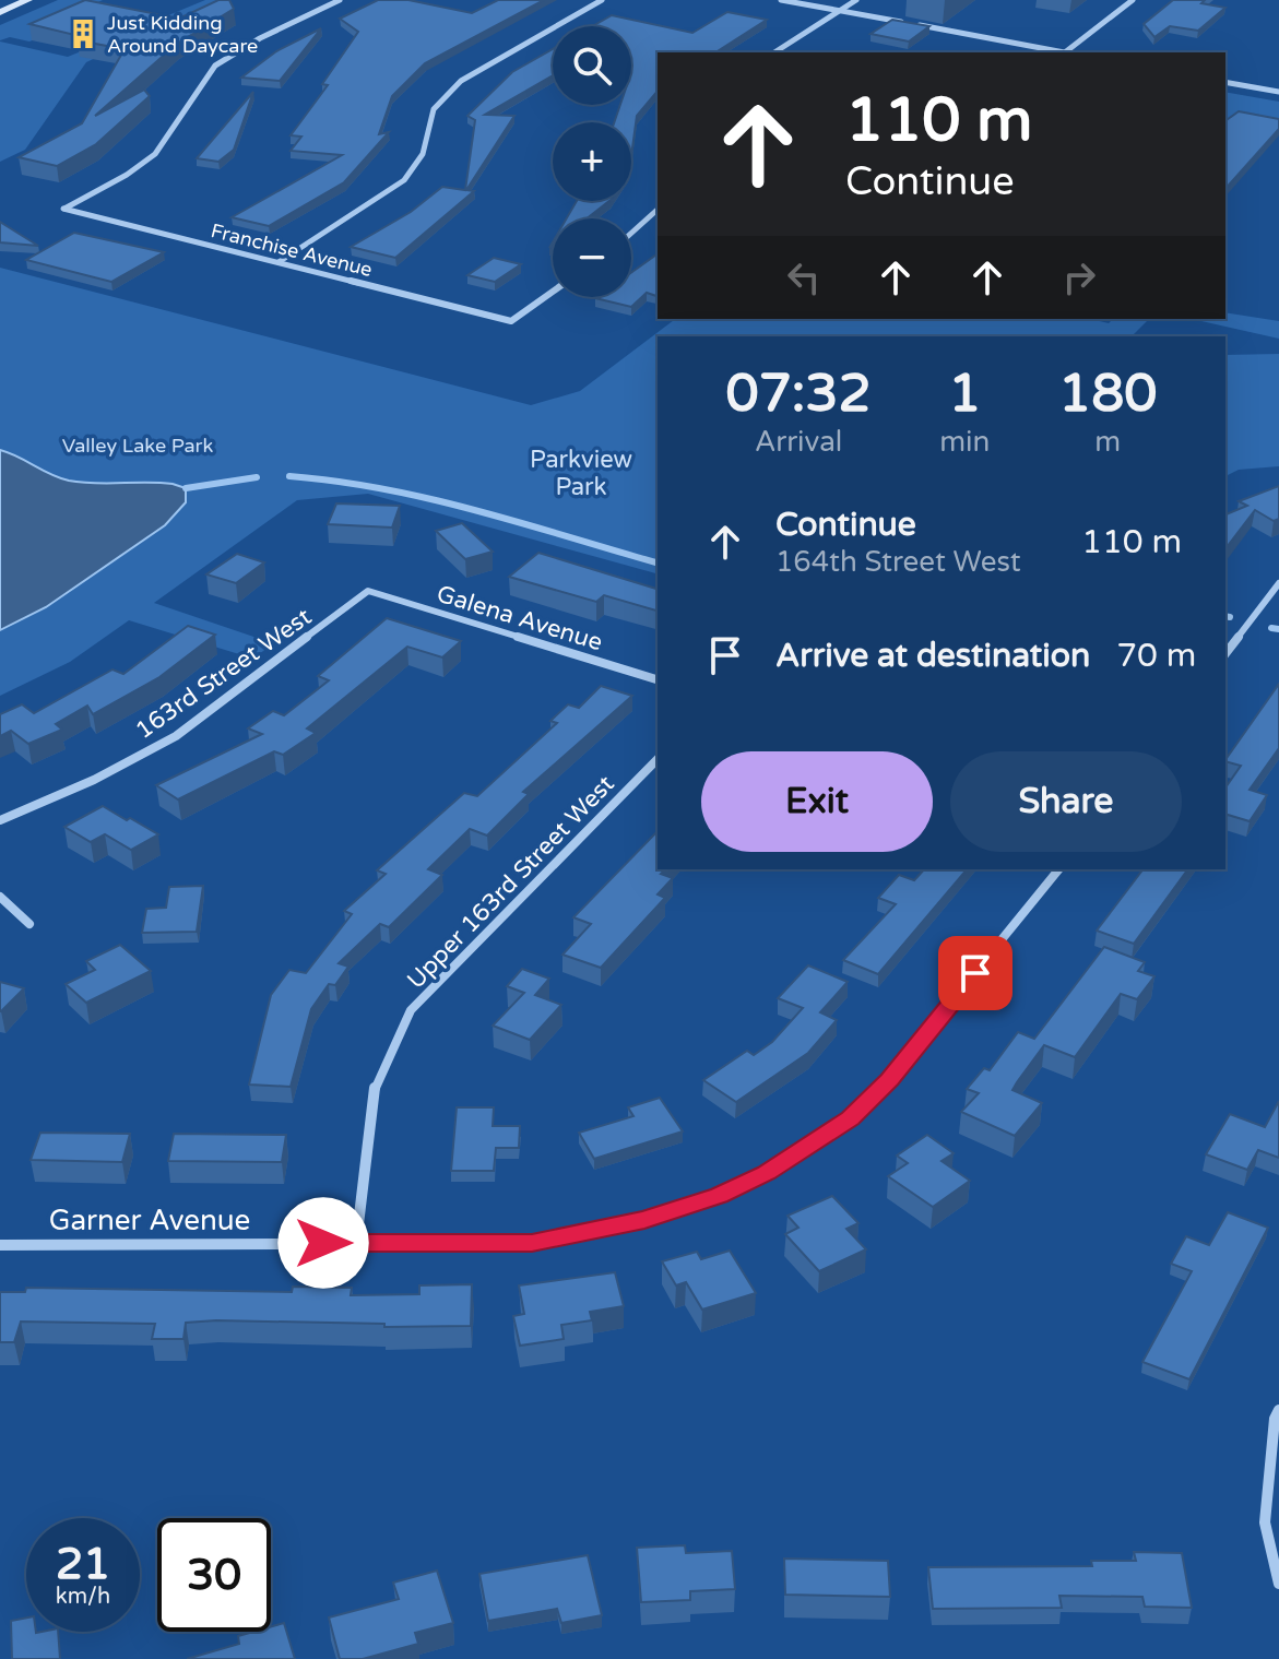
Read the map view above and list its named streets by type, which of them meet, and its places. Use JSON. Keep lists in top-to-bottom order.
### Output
{
  "streets": {
    "street": [
      "Franchise Avenue",
      "Galena Avenue",
      "163rd Street West",
      "Upper 163rd Street West",
      "Garner Avenue"
    ]
  },
  "crossings": [
    ["Galena Avenue", "163rd Street West"],
    ["Upper 163rd Street West", "Garner Avenue"]
  ],
  "parks": ["Valley Lake Park", "Parkview Park"],
  "places": {
    "building": ["Just Kidding Around Daycare"]
  },
  "page": {
    "map_buttons": ["+", "−"],
    "turn": ["110 m", "Continue"],
    "eta": [
      "07:32",
      "Arrival",
      "1",
      "min",
      "180",
      "m"
    ],
    "list": [
      {
        "name": "Continue",
        "note": "164th Street West",
        "value": "110 m"
      },
      {
        "name": "Arrive at destination",
        "value": "70 m"
      }
    ],
    "buttons": ["Exit", "Share"],
    "speed": "21 km/h",
    "limit": "30"
  }
}
